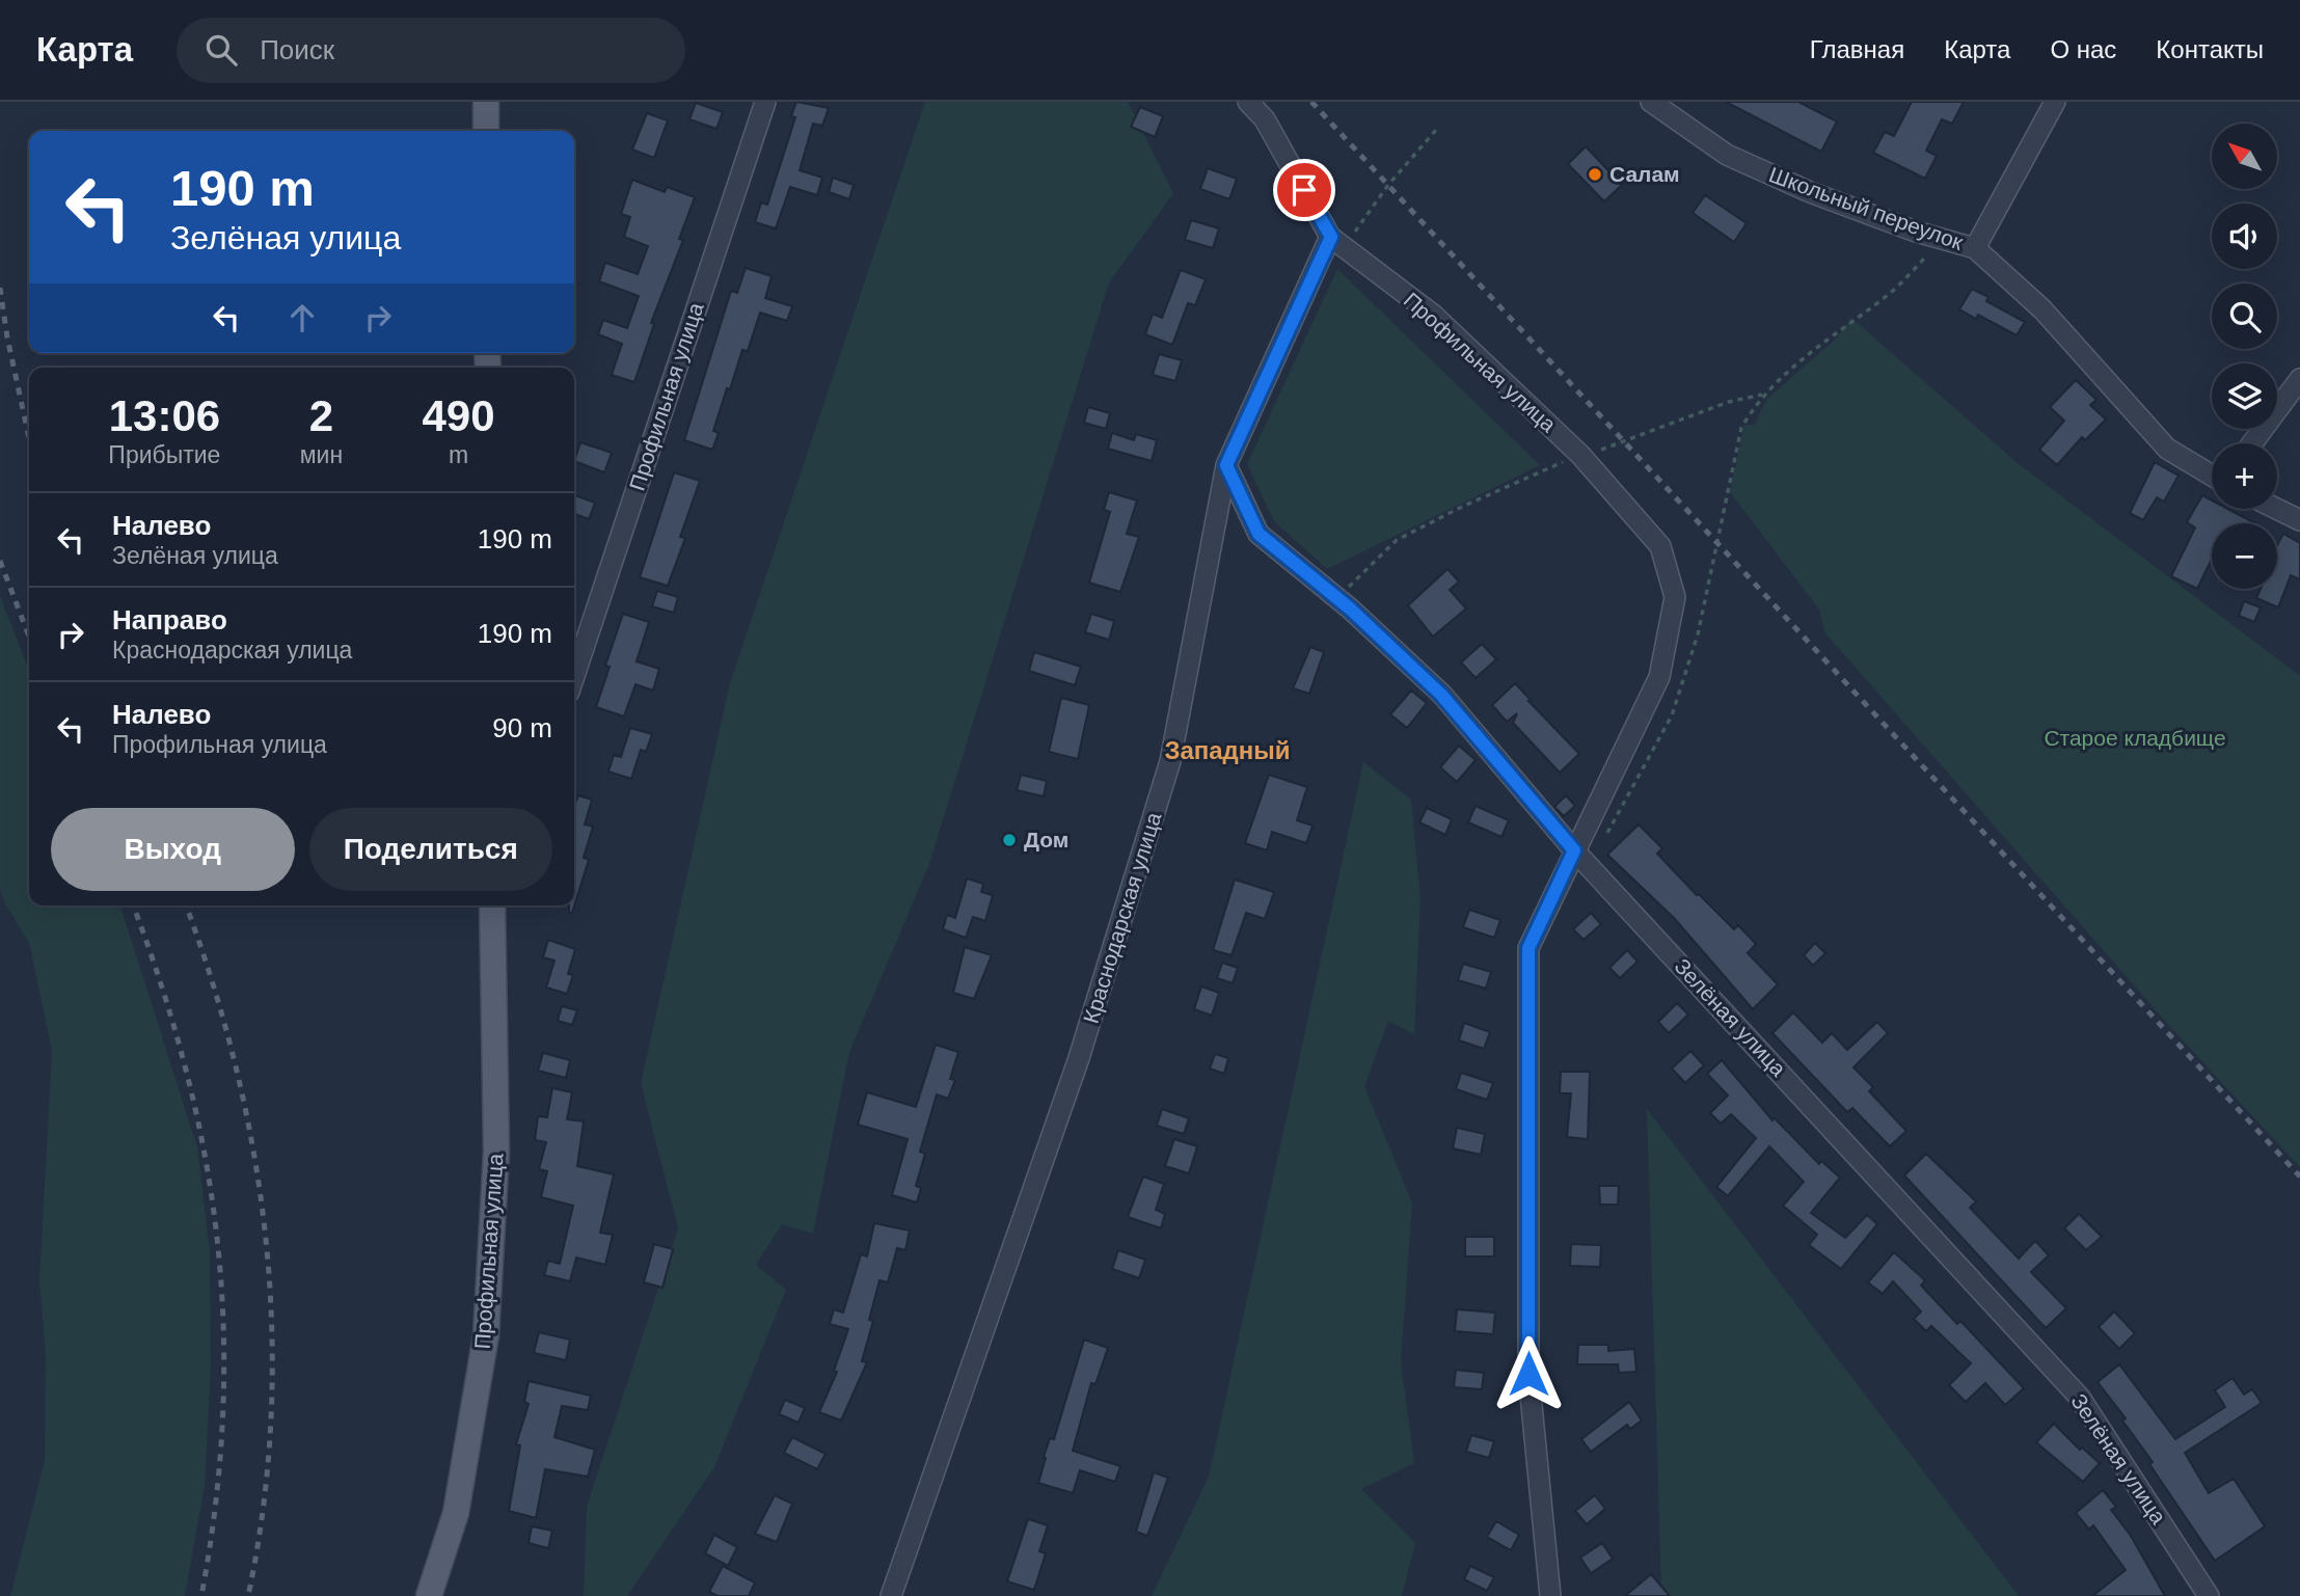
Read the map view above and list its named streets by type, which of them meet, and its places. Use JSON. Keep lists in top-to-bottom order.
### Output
{
  "streets": {
    "main road": ["Профильная улица"],
    "street": ["Школьный переулок", "Краснодарская улица", "Зелёная улица"]
  },
  "crossings": [
    ["Профильная улица", "Краснодарская улица"],
    ["Профильная улица", "Зелёная улица"],
    ["Краснодарская улица", "Зелёная улица"]
  ],
  "districts": ["Западный"],
  "parks": ["Старое кладбище"],
  "places": ["Салам", "Дом"],
  "north": "top left",
  "page": {
    "header": "Карта",
    "search": "Поиск",
    "nav": [
      "Главная",
      "Карта",
      "О нас",
      "Контакты"
    ],
    "map_buttons": ["+", "−"],
    "turn": ["190 m", "Зелёная улица"],
    "eta": [
      "13:06",
      "Прибытие",
      "2",
      "мин",
      "490",
      "m"
    ],
    "list": [
      {
        "name": "Налево",
        "note": "Зелёная улица",
        "value": "190 m"
      },
      {
        "name": "Направо",
        "note": "Краснодарская улица",
        "value": "190 m"
      },
      {
        "name": "Налево",
        "note": "Профильная улица",
        "value": "90 m"
      }
    ],
    "buttons": ["Выход", "Поделиться"]
  }
}
